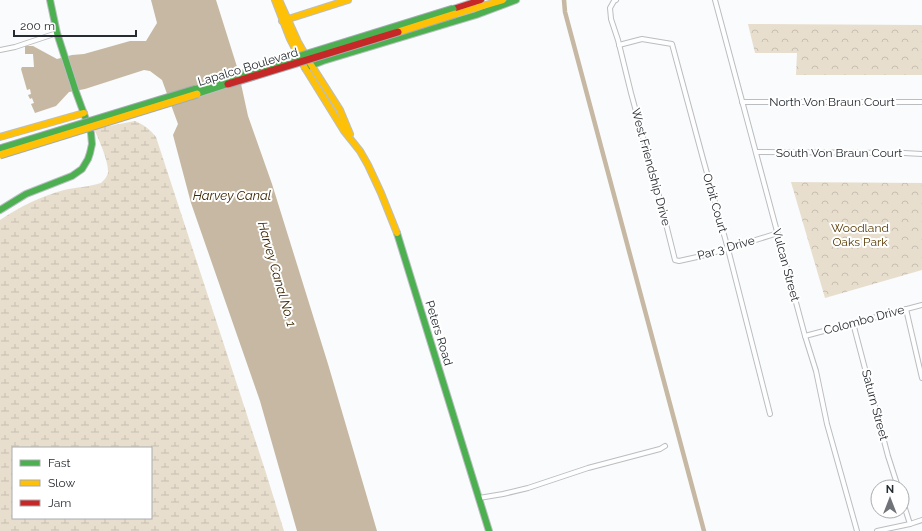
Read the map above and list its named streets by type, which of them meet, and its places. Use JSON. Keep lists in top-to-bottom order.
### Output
{
  "streets": {
    "main road": ["Lapalco Boulevard", "Peters Road"],
    "street": [
      "North Von Braun Court",
      "South Von Braun Court",
      "West Friendship Drive",
      "Orbit Court",
      "Par 3 Drive",
      "Vulcan Street",
      "Colombo Drive",
      "Saturn Street"
    ]
  },
  "crossings": [
    ["North Von Braun Court", "Vulcan Street"],
    ["South Von Braun Court", "Vulcan Street"],
    ["West Friendship Drive", "Orbit Court"],
    ["West Friendship Drive", "Par 3 Drive"],
    ["Orbit Court", "Par 3 Drive"],
    ["Par 3 Drive", "Vulcan Street"],
    ["Vulcan Street", "Colombo Drive"],
    ["Colombo Drive", "Saturn Street"]
  ],
  "water": ["Harvey Canal", "Harvey Canal No. 1"],
  "parks": ["Woodland Oaks Park"],
  "legend": ["Fast", "Slow", "Jam"],
  "scale_bar": "200 m",
  "north": "top"
}
